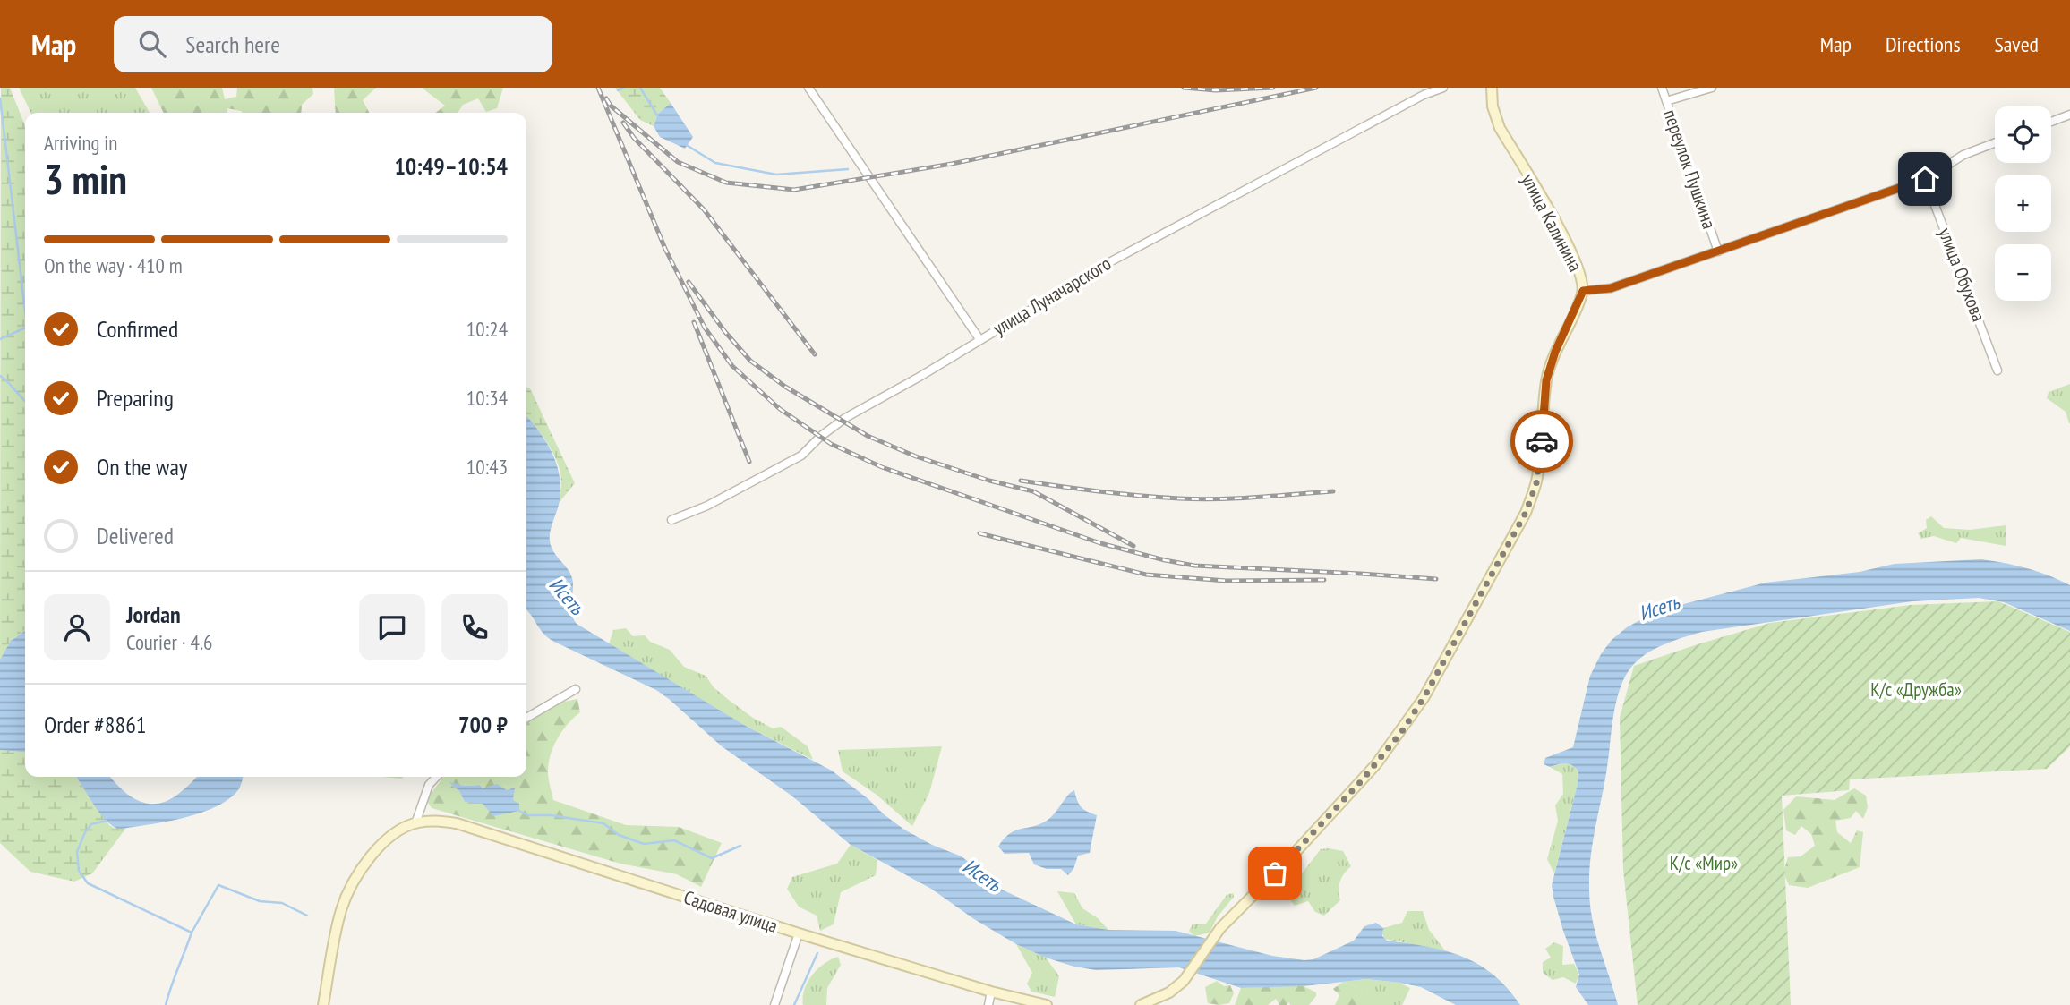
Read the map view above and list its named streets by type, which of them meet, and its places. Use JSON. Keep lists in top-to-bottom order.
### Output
{
  "streets": {
    "main road": ["улица Калинина", "Садовая улица"],
    "street": ["переулок Пушкина", "улица Обухова", "улица Луначарского"]
  },
  "water": ["Исеть"],
  "parks": ["К/с «Дружба»", "К/с «Мир»"],
  "page": {
    "header": "Map",
    "search": "Search here",
    "nav": ["Map", "Directions", "Saved"],
    "map_buttons": ["+", "−"],
    "heading": ["3 min", "Arriving in", "10:49–10:54"],
    "panel": [
      "Jordan",
      "Courier · 4.6",
      "Order #8861",
      "700 ₽"
    ],
    "bar": "On the way · 410 m",
    "list": [
      ["Confirmed", "10:24"],
      ["Preparing", "10:34"],
      ["On the way", "10:43"],
      "Delivered"
    ]
  }
}
